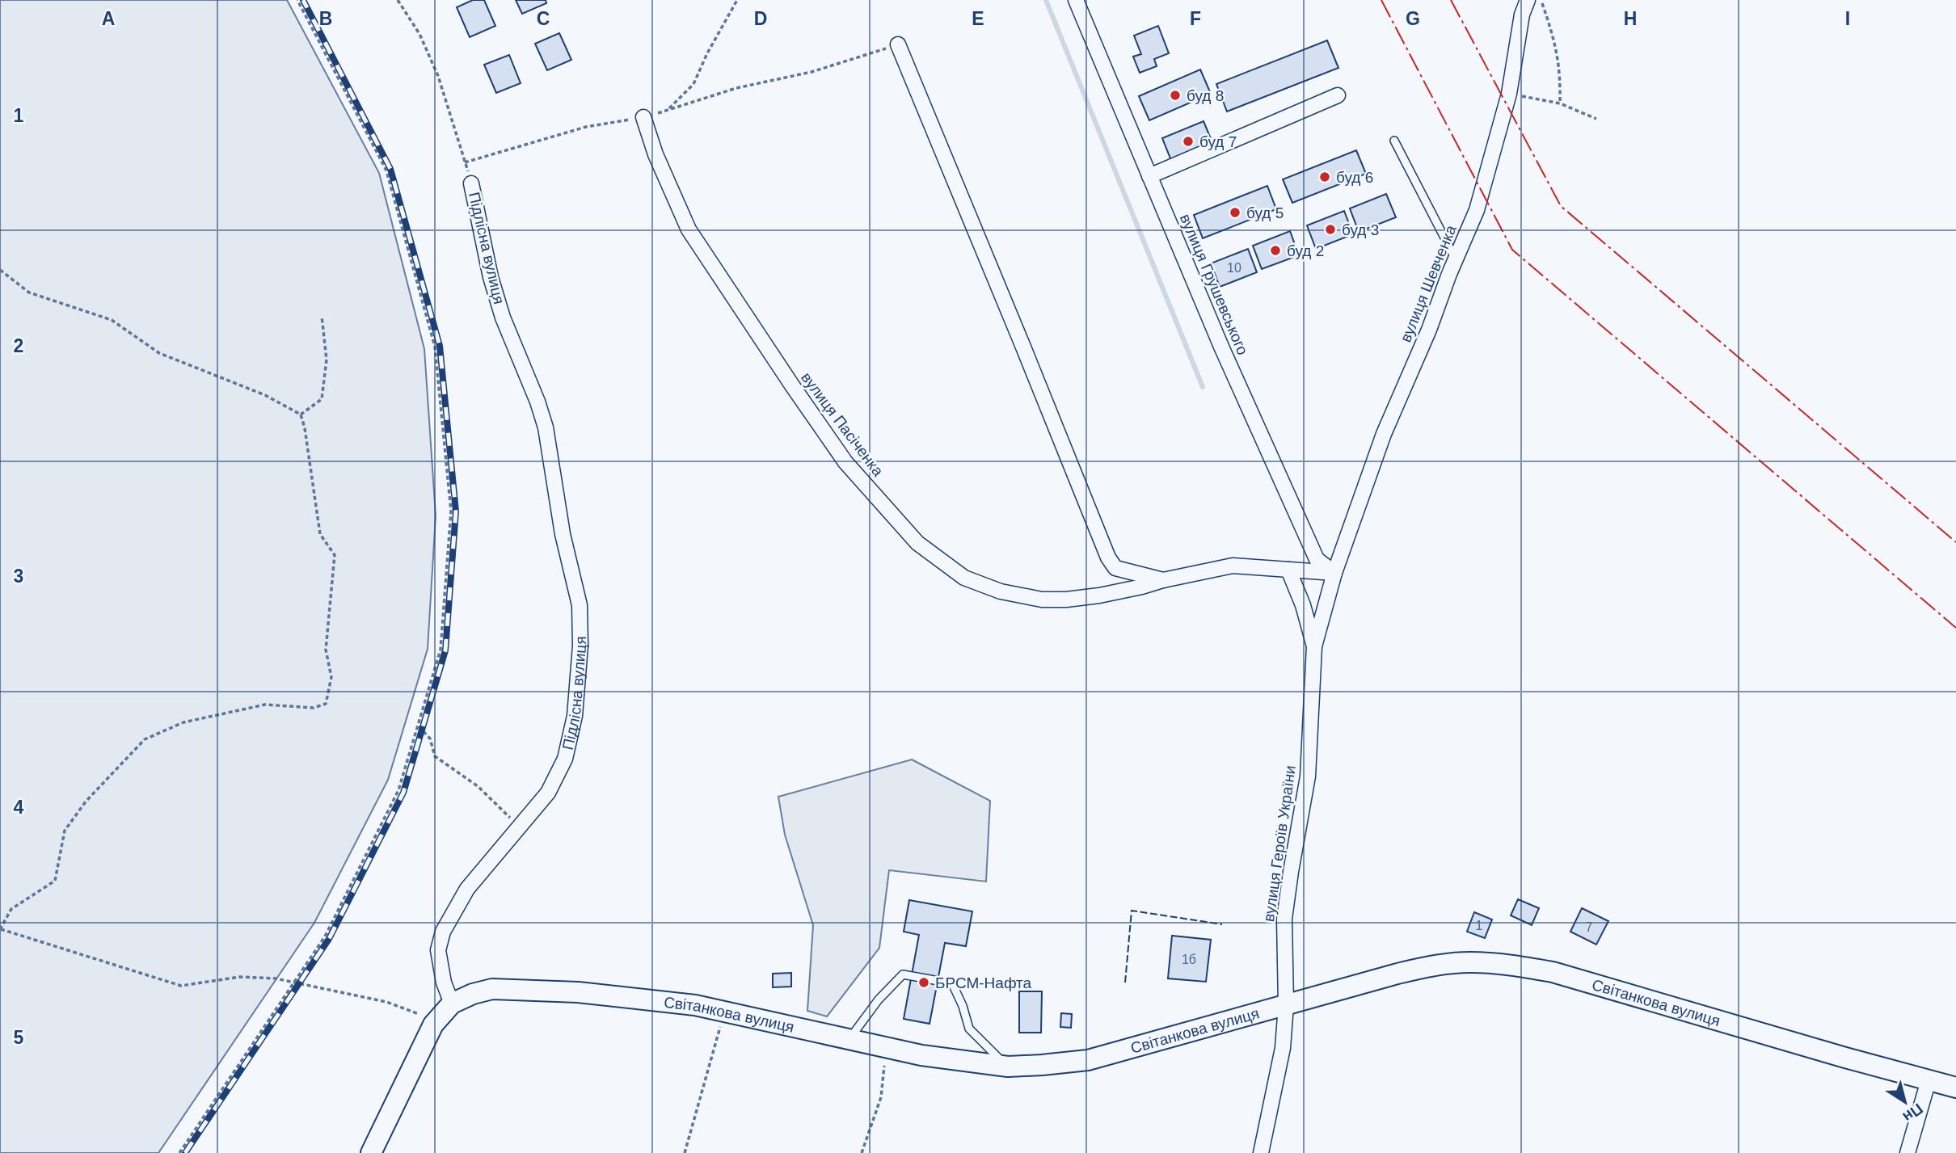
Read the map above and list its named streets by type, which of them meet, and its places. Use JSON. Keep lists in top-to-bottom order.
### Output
{
  "streets": {
    "main road": ["Світанкова вулиця"],
    "street": [
      "Підлісна вулиця",
      "вулиця Шевченка",
      "вулиця Грушевського",
      "вулиця Пасіченка",
      "вулиця Героїв України"
    ]
  },
  "crossings": [
    ["Підлісна вулиця", "Світанкова вулиця"],
    ["вулиця Шевченка", "вулиця Грушевського"],
    ["вулиця Шевченка", "вулиця Пасіченка"],
    ["вулиця Шевченка", "вулиця Героїв України"],
    ["вулиця Грушевського", "вулиця Пасіченка"],
    ["вулиця Грушевського", "вулиця Героїв України"],
    ["вулиця Пасіченка", "вулиця Героїв України"],
    ["вулиця Героїв України", "Світанкова вулиця"]
  ],
  "places": [
    "буд 8",
    "буд 7",
    "буд 6",
    "буд 5",
    "буд 3",
    "буд 2",
    "БРСМ-Нафта"
  ],
  "house_numbers": [
    "10",
    "1",
    "7",
    "1б"
  ],
  "north": "bottom right",
  "grid": {
    "columns": [
      "A",
      "B",
      "C",
      "D",
      "E",
      "F",
      "G",
      "H",
      "I"
    ],
    "rows": [
      "1",
      "2",
      "3",
      "4",
      "5"
    ]
  }
}
